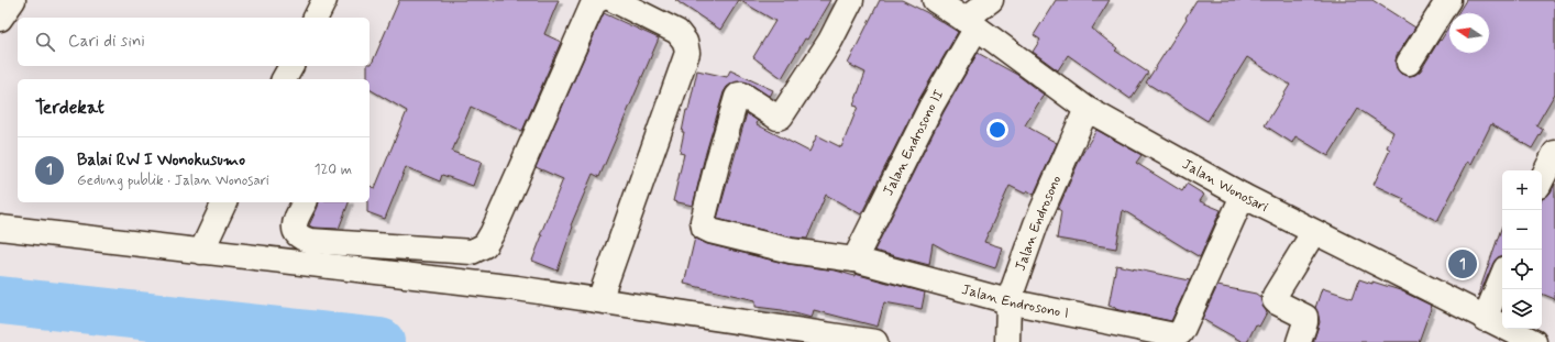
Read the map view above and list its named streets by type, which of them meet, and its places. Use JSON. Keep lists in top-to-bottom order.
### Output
{
  "streets": {
    "street": [
      "Jalan Endrosono II",
      "Jalan Wonosari",
      "Jalan Endrosono",
      "Jalan Endrosono I"
    ]
  },
  "crossings": [
    ["Jalan Endrosono II", "Jalan Wonosari"],
    ["Jalan Endrosono II", "Jalan Endrosono I"],
    ["Jalan Wonosari", "Jalan Endrosono"],
    ["Jalan Wonosari", "Jalan Endrosono I"],
    ["Jalan Endrosono", "Jalan Endrosono I"]
  ],
  "north": "left",
  "page": {
    "search": "Cari di sini",
    "heading": "Terdekat",
    "list": [
      {
        "mark": "1",
        "name": "Balai RW I Wonokusumo",
        "note": "Gedung publik · Jalan Wonosari",
        "value": "120 m"
      }
    ],
    "map_buttons": ["+", "−"],
    "pins": "1"
  }
}
